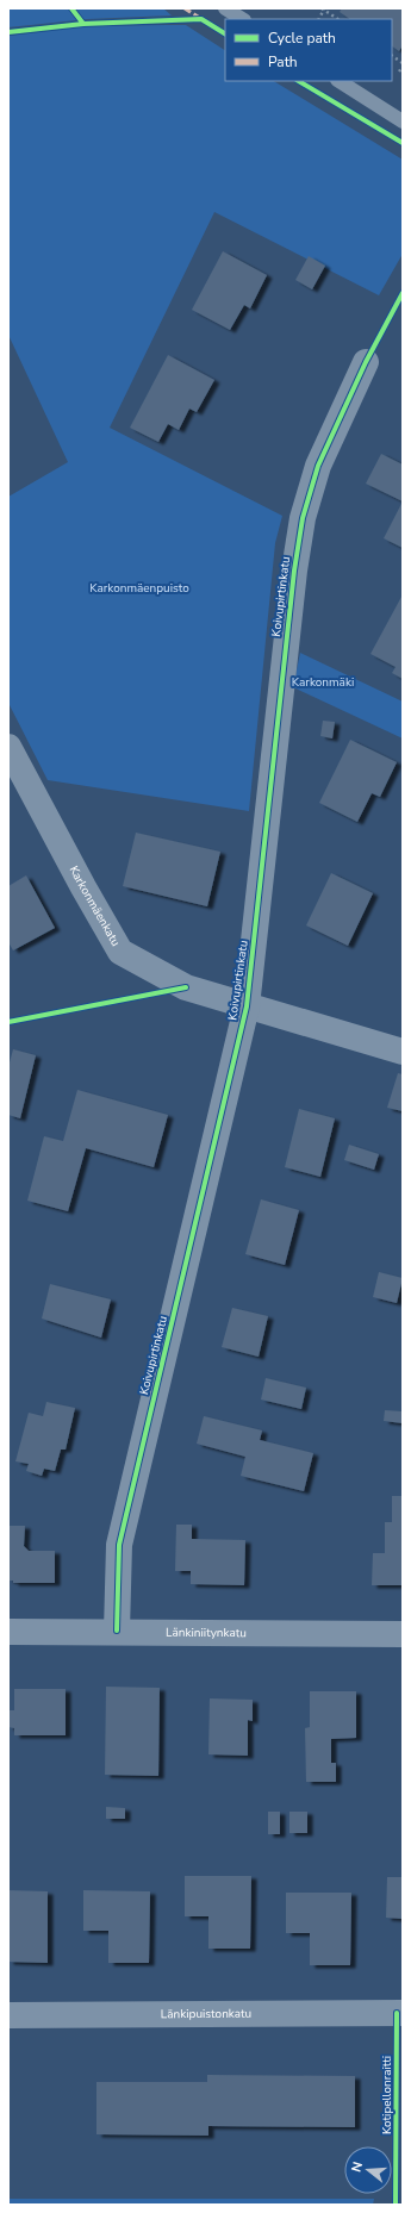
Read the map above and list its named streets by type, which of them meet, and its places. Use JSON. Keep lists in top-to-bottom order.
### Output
{
  "streets": {
    "street": [
      "Koivupirtinkatu",
      "Karkonmäenkatu",
      "Länkiniitynkatu",
      "Länkipuistonkatu"
    ],
    "cycle path": ["Kotipellonraitti"]
  },
  "crossings": [
    ["Koivupirtinkatu", "Karkonmäenkatu"],
    ["Koivupirtinkatu", "Länkiniitynkatu"]
  ],
  "parks": ["Karkonmäenpuisto", "Karkonmäki"],
  "legend": ["Cycle path", "Path"],
  "north": "left"
}
